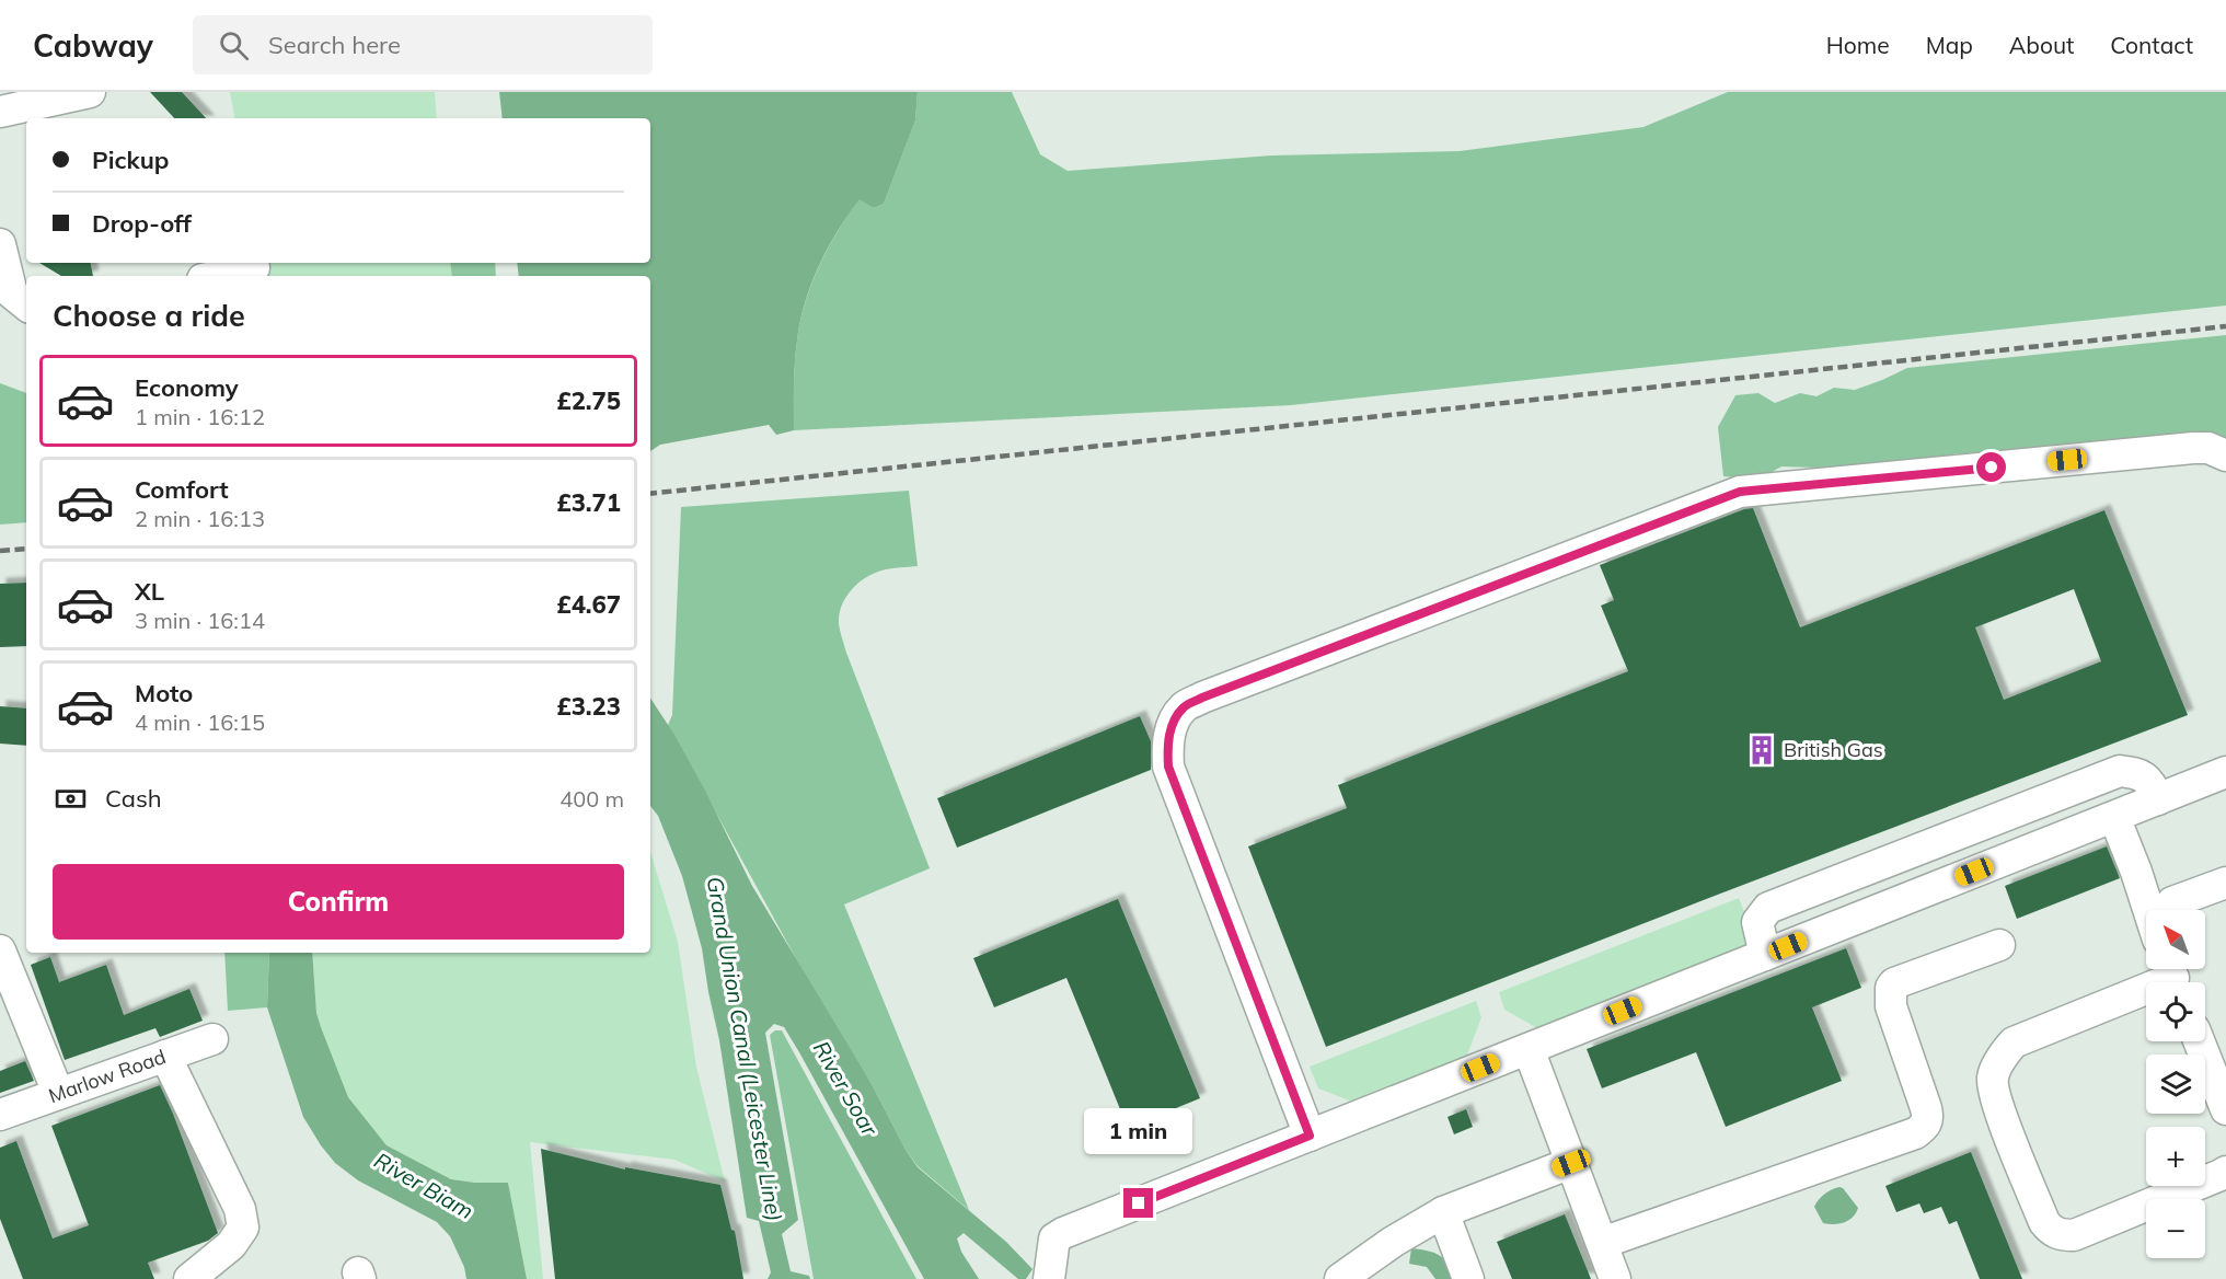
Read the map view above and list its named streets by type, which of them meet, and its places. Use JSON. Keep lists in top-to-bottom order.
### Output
{
  "streets": {
    "street": ["Marlow Road"]
  },
  "water": ["Grand Union Canal (Leicester Line)", "River Soar", "River Biam"],
  "places": {
    "building": ["British Gas"]
  },
  "north": "top left",
  "page": {
    "header": "Cabway",
    "search": "Search here",
    "nav": [
      "Home",
      "Map",
      "About",
      "Contact"
    ],
    "banner": ["Pickup", "Drop-off"],
    "heading": "Choose a ride",
    "list": [
      {
        "name": "Economy",
        "note": "1 min · 16:12",
        "value": "£2.75"
      },
      {
        "name": "Comfort",
        "note": "2 min · 16:13",
        "value": "£3.71"
      },
      {
        "name": "XL",
        "note": "3 min · 16:14",
        "value": "£4.67"
      },
      {
        "name": "Moto",
        "note": "4 min · 16:15",
        "value": "£3.23"
      }
    ],
    "pay": ["Cash", "400 m"],
    "buttons": "Confirm",
    "map_buttons": ["+", "−"],
    "bubble": "1 min"
  }
}
